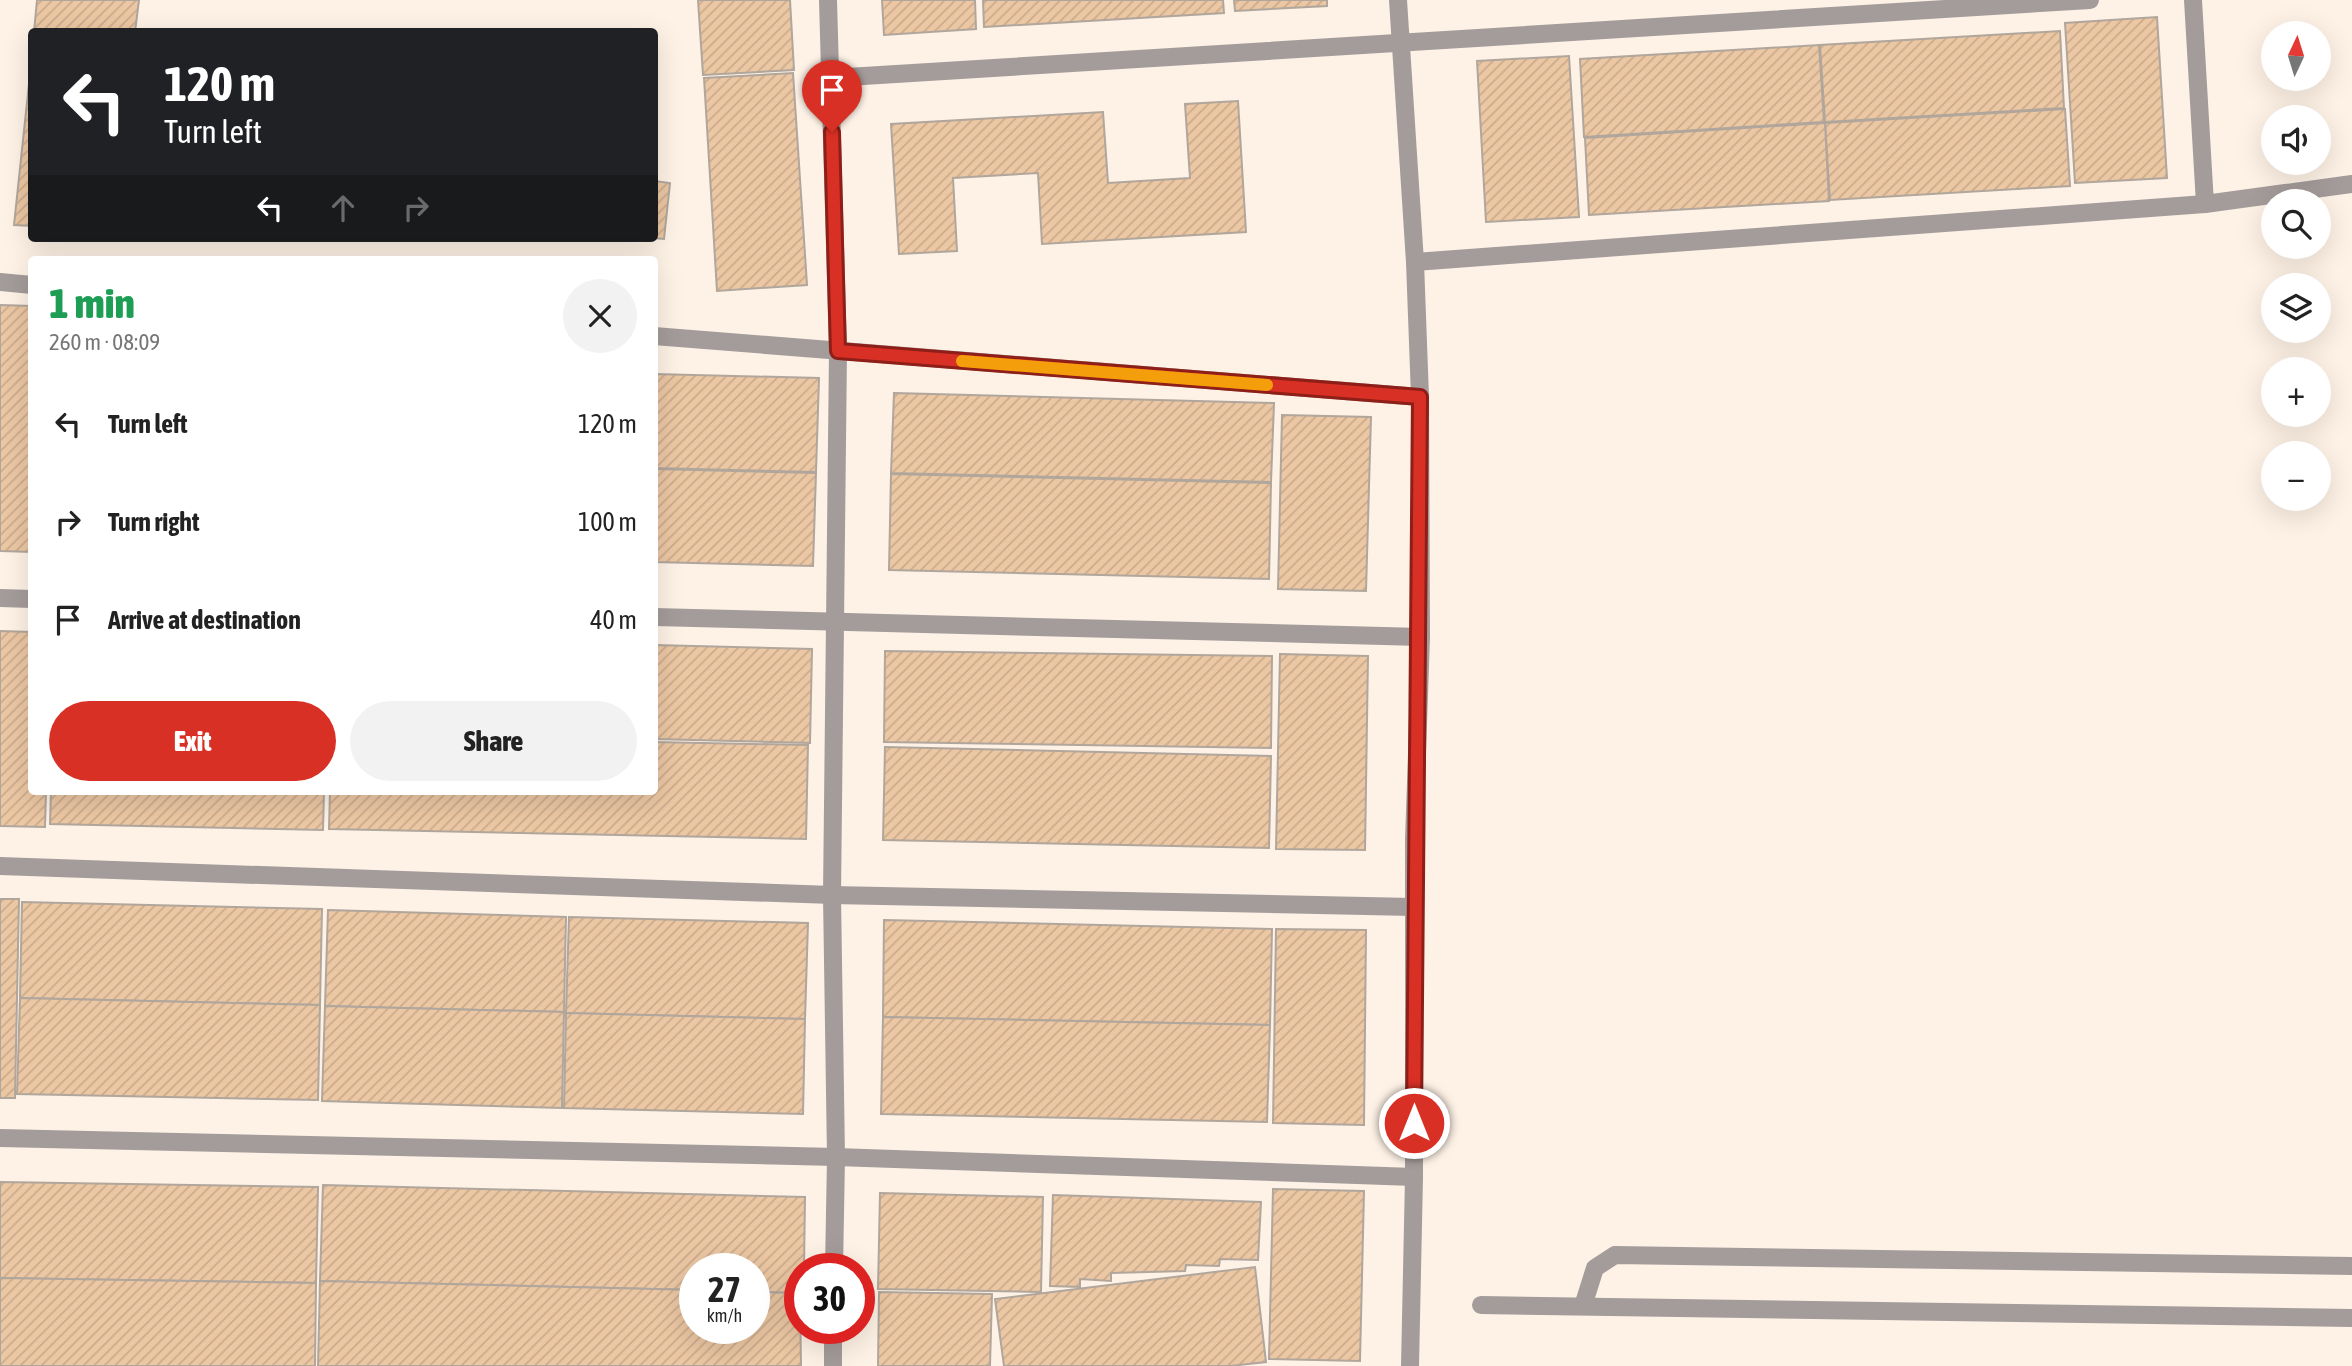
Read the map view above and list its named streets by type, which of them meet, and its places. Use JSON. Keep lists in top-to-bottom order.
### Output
{
  "north": "top",
  "page": {
    "map_buttons": ["+", "−"],
    "turn": ["120 m", "Turn left"],
    "heading": ["1 min", "260 m · 08:09"],
    "list": [
      {
        "name": "Turn left",
        "value": "120 m"
      },
      {
        "name": "Turn right",
        "value": "100 m"
      },
      {
        "name": "Arrive at destination",
        "value": "40 m"
      }
    ],
    "buttons": ["Exit", "Share"],
    "speed": "27 km/h",
    "limit": "30"
  }
}
